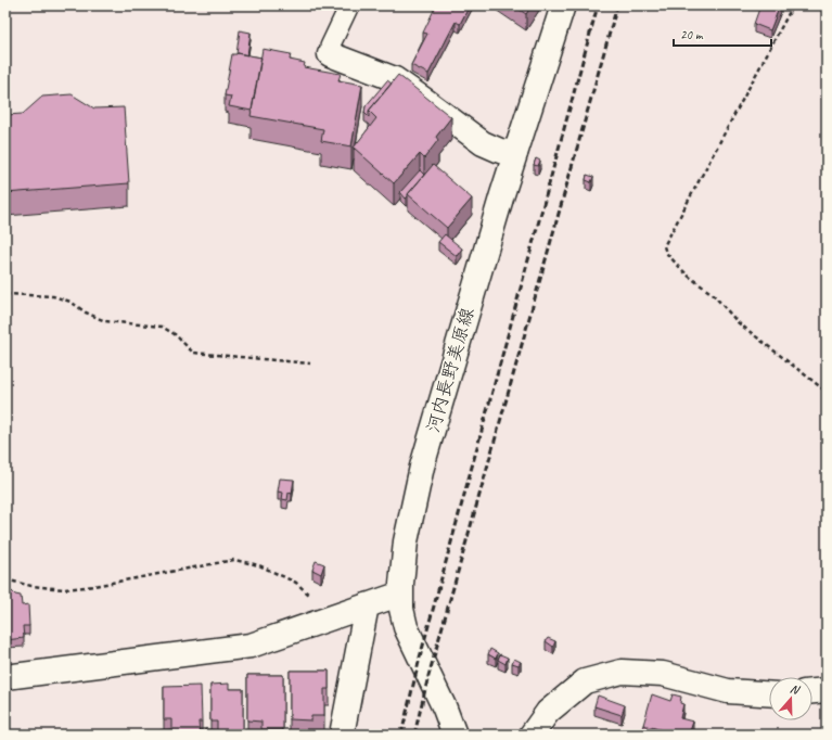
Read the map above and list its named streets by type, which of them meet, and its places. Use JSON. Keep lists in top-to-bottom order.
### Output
{
  "streets": {
    "street": ["河内長野美原線"]
  },
  "scale_bar": "20 m",
  "north": "top"
}
